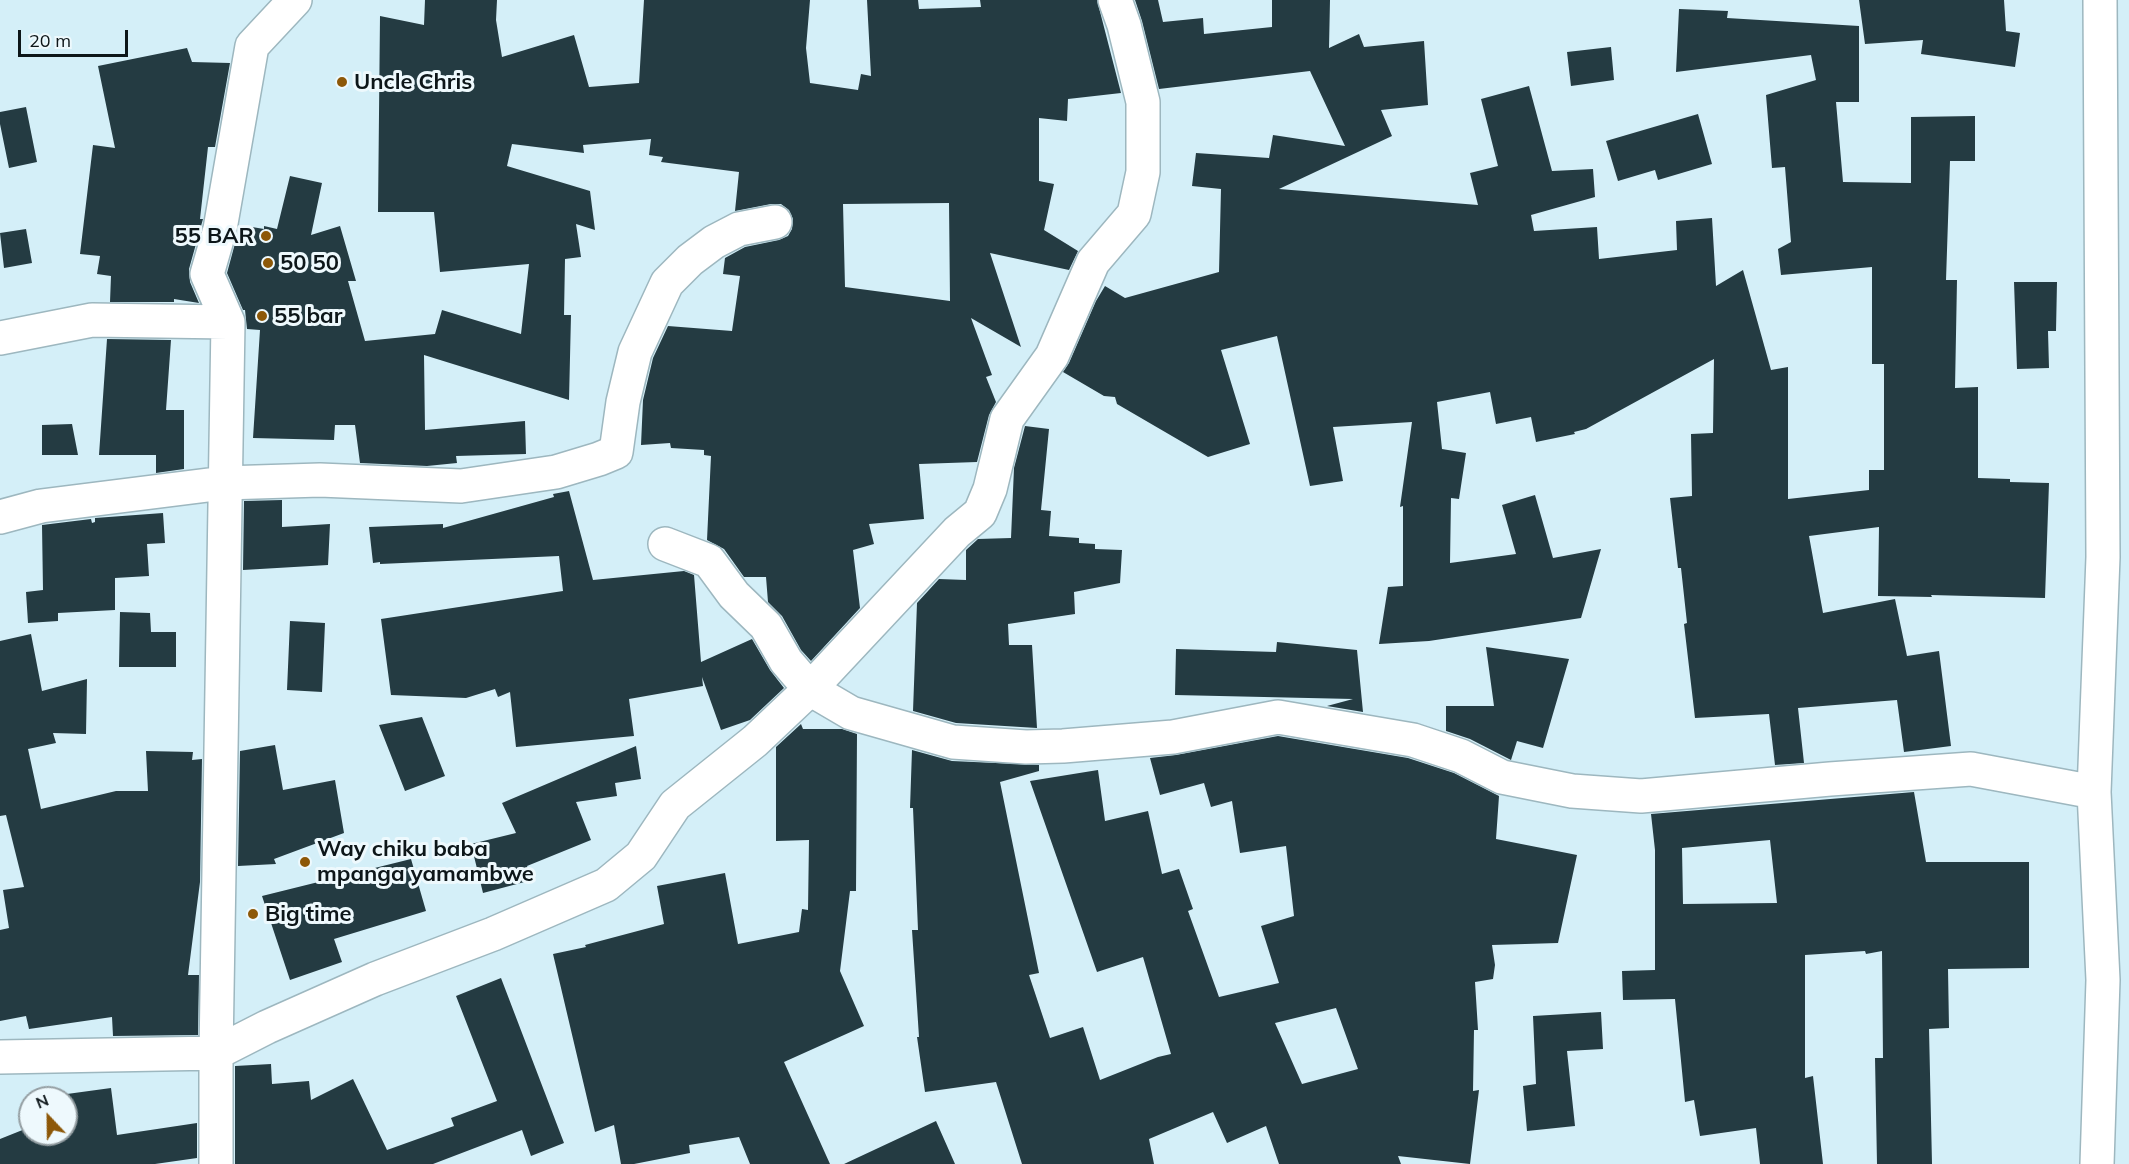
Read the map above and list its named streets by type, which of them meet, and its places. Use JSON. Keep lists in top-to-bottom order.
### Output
{
  "places": [
    "Uncle Chris",
    "55 BAR",
    "50 50",
    "55 bar",
    "Way chiku baba mpanga yamambwe",
    "Big time"
  ],
  "scale_bar": "20 m",
  "north": "top"
}
